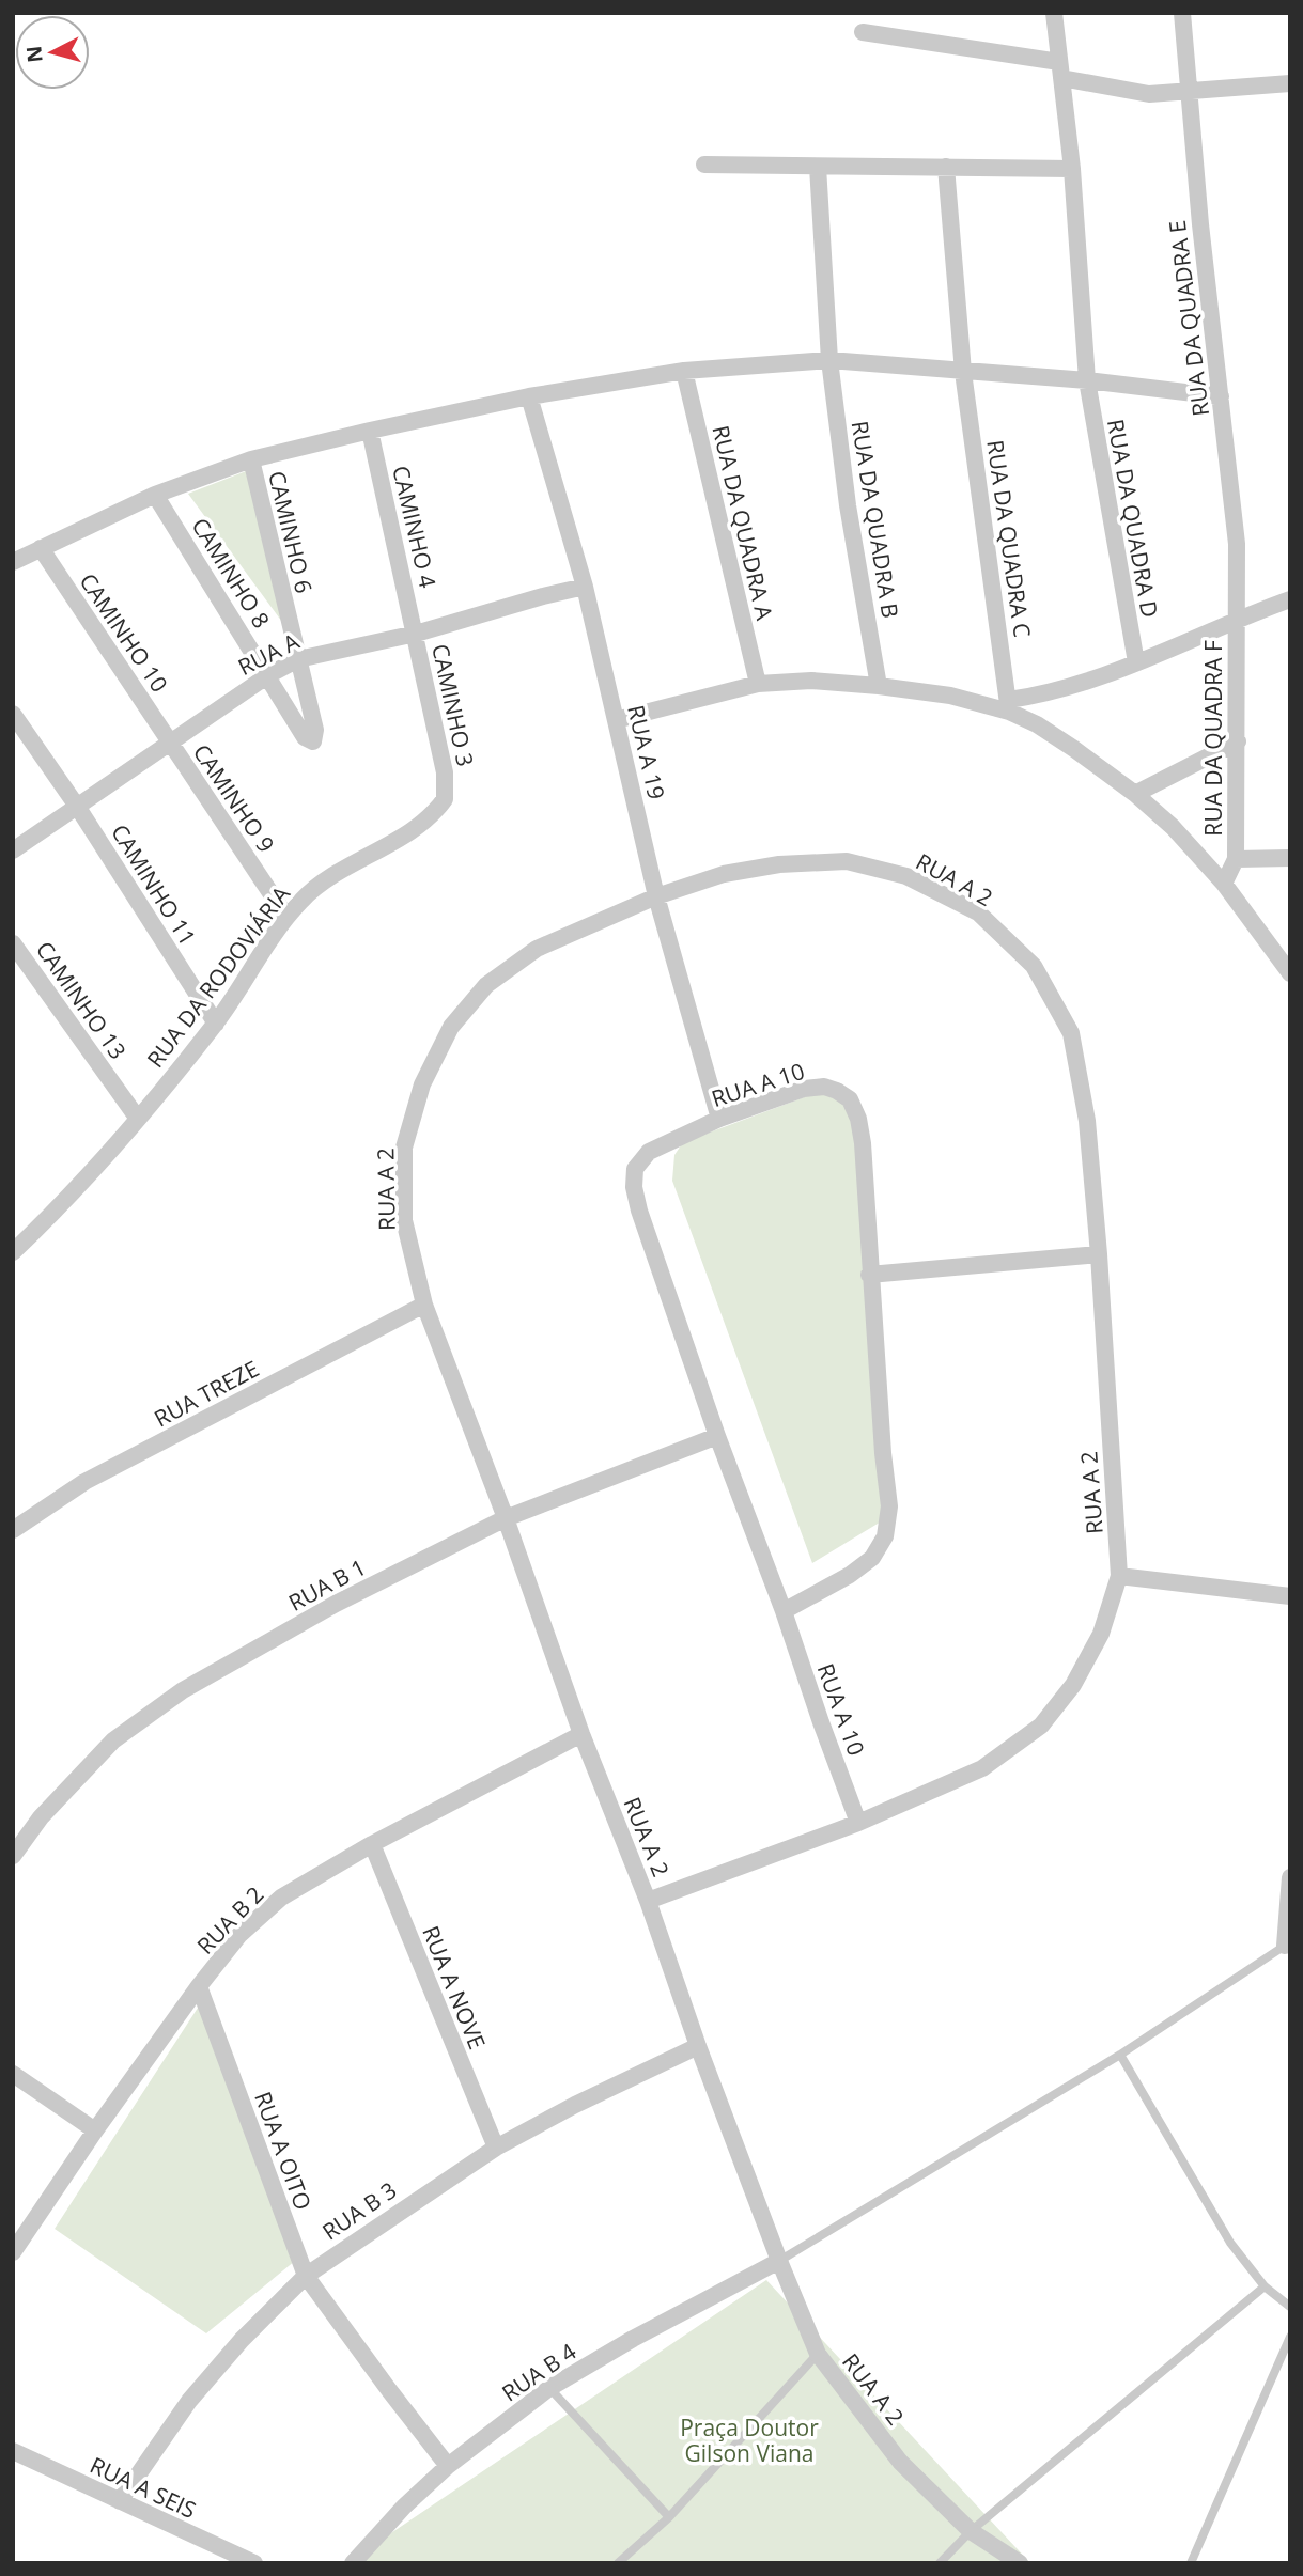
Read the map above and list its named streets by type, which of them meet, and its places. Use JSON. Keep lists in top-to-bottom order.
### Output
{
  "streets": {
    "street": [
      "RUA DA QUADRA E",
      "RUA DA QUADRA D",
      "RUA DA QUADRA B",
      "RUA DA QUADRA A",
      "CAMINHO 4",
      "CAMINHO 6",
      "RUA DA QUADRA C",
      "CAMINHO 8",
      "CAMINHO 10",
      "RUA A",
      "CAMINHO 3",
      "RUA DA QUADRA F",
      "RUA A 19",
      "CAMINHO 9",
      "RUA A 2",
      "CAMINHO 11",
      "RUA DA RODOVIÁRIA",
      "CAMINHO 13",
      "RUA A 10",
      "RUA TREZE",
      "RUA B 1",
      "RUA B 2",
      "RUA A NOVE",
      "RUA A OITO",
      "RUA B 3",
      "RUA B 4",
      "RUA A SEIS"
    ]
  },
  "crossings": [
    ["RUA DA QUADRA E", "RUA DA QUADRA F"],
    ["CAMINHO 4", "RUA A"],
    ["CAMINHO 4", "CAMINHO 3"],
    ["CAMINHO 6", "CAMINHO 8"],
    ["CAMINHO 6", "RUA A"],
    ["CAMINHO 8", "RUA A"],
    ["CAMINHO 10", "RUA A"],
    ["CAMINHO 10", "CAMINHO 9"],
    ["RUA A", "CAMINHO 3"],
    ["RUA A", "RUA A 19"],
    ["RUA A", "CAMINHO 9"],
    ["RUA A", "CAMINHO 11"],
    ["CAMINHO 3", "RUA DA RODOVIÁRIA"],
    ["RUA A 19", "RUA A 2"],
    ["RUA A 19", "RUA A 10"],
    ["CAMINHO 9", "RUA DA RODOVIÁRIA"],
    ["RUA A 2", "RUA A 10"],
    ["RUA A 2", "RUA TREZE"],
    ["RUA A 2", "RUA B 1"],
    ["RUA A 2", "RUA B 2"],
    ["RUA A 2", "RUA B 3"],
    ["RUA A 2", "RUA B 4"],
    ["CAMINHO 11", "RUA DA RODOVIÁRIA"],
    ["RUA DA RODOVIÁRIA", "CAMINHO 13"],
    ["RUA A 10", "RUA B 1"],
    ["RUA B 2", "RUA A NOVE"],
    ["RUA B 2", "RUA A OITO"],
    ["RUA A NOVE", "RUA B 3"],
    ["RUA A OITO", "RUA B 3"],
    ["RUA A OITO", "RUA B 4"],
    ["RUA B 3", "RUA A SEIS"]
  ],
  "parks": ["Praça Doutor Gilson Viana"],
  "north": "left"
}
